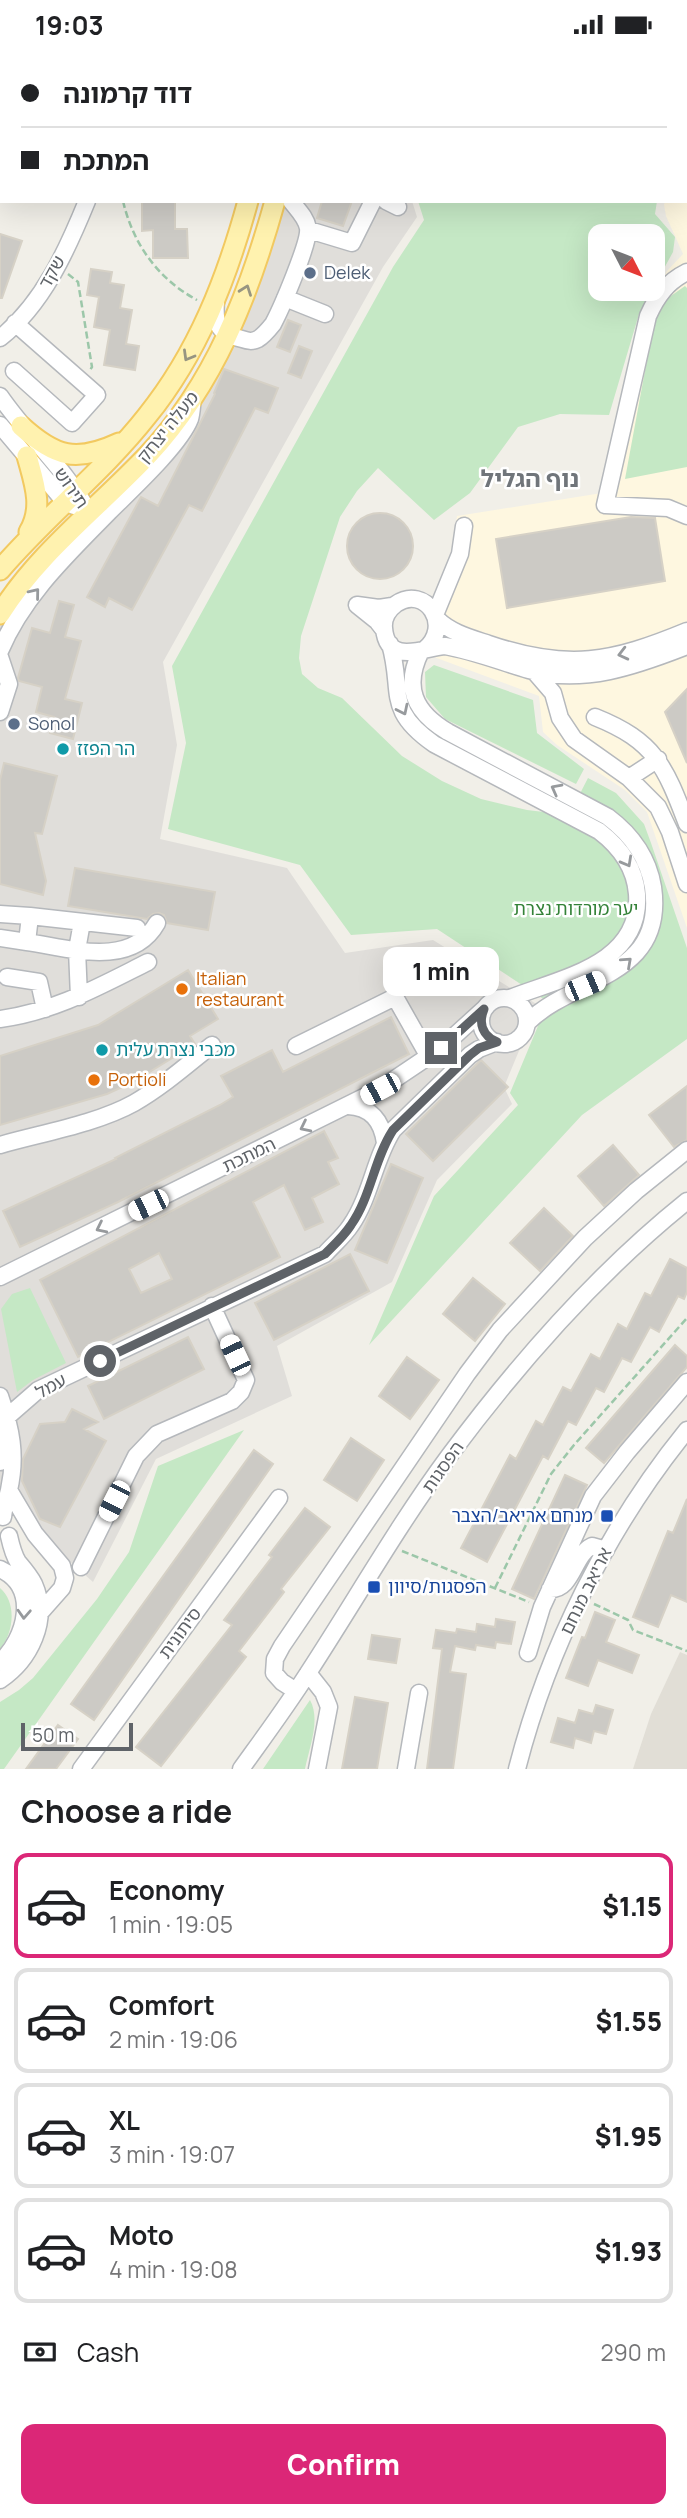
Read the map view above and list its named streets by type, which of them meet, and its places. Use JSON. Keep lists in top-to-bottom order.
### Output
{
  "streets": {
    "main road": ["מעלה יצחק"],
    "street": [
      "שקד",
      "תירוש",
      "המתכת",
      "עמל",
      "הפסגות",
      "אריאב מנחם",
      "סיתונית"
    ]
  },
  "crossings": [
    ["מעלה יצחק", "תירוש"],
    ["המתכת", "עמל"]
  ],
  "districts": ["נוף הגליל"],
  "parks": ["יער מורדות נצרת"],
  "places": {
    "other": [
      "Delek",
      "Sonol",
      "הר הפזז",
      "Italian restaurant",
      "מכבי נצרת עלית",
      "Portioli"
    ],
    "transit": ["מנחם אריאב/הצבר", "הפסגות/סיוון"]
  },
  "scale_bar": "50 m",
  "north": "bottom right",
  "page": {
    "status": "19:03",
    "banner": ["דוד קרמונה", "המתכת"],
    "bubble": "1 min",
    "scale": "50 m",
    "heading": "Choose a ride",
    "list": [
      {
        "name": "Economy",
        "note": "1 min · 19:05",
        "value": "$1.15"
      },
      {
        "name": "Comfort",
        "note": "2 min · 19:06",
        "value": "$1.55"
      },
      {
        "name": "XL",
        "note": "3 min · 19:07",
        "value": "$1.95"
      },
      {
        "name": "Moto",
        "note": "4 min · 19:08",
        "value": "$1.93"
      }
    ],
    "pay": ["Cash", "290 m"],
    "buttons": "Confirm"
  }
}
